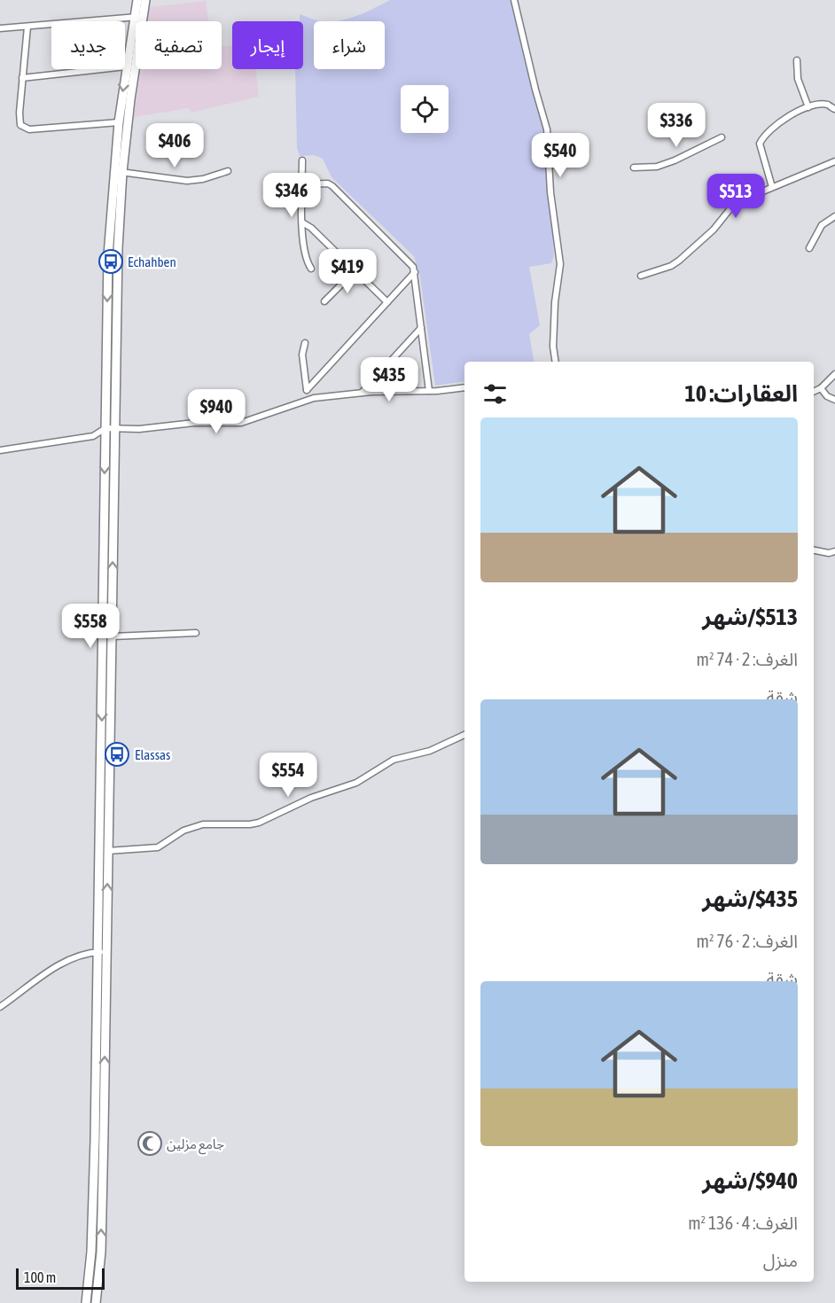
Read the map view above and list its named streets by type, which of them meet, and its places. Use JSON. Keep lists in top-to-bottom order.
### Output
{
  "places": {
    "bus stop": ["Echahben", "Elassas"],
    "mosque": ["جامع مزلين"]
  },
  "scale_bar": "100 m",
  "page": {
    "chip": [
      "شراء",
      "إيجار",
      "تصفية",
      "جديد"
    ],
    "price": [
      "$336",
      "$406",
      "$540",
      "$346",
      "$513",
      "$419",
      "$435",
      "$940",
      "$558",
      "$554"
    ],
    "heading": "العقارات: 10",
    "list": [
      {
        "name": "$513/شهر",
        "note": "الغرف: 2 · 74 m² · شقة"
      },
      {
        "name": "$435/شهر",
        "note": "الغرف: 2 · 76 m² · شقة"
      },
      {
        "name": "$940/شهر",
        "note": "الغرف: 4 · 136 m² · منزل"
      }
    ],
    "scale": "100 m"
  }
}
